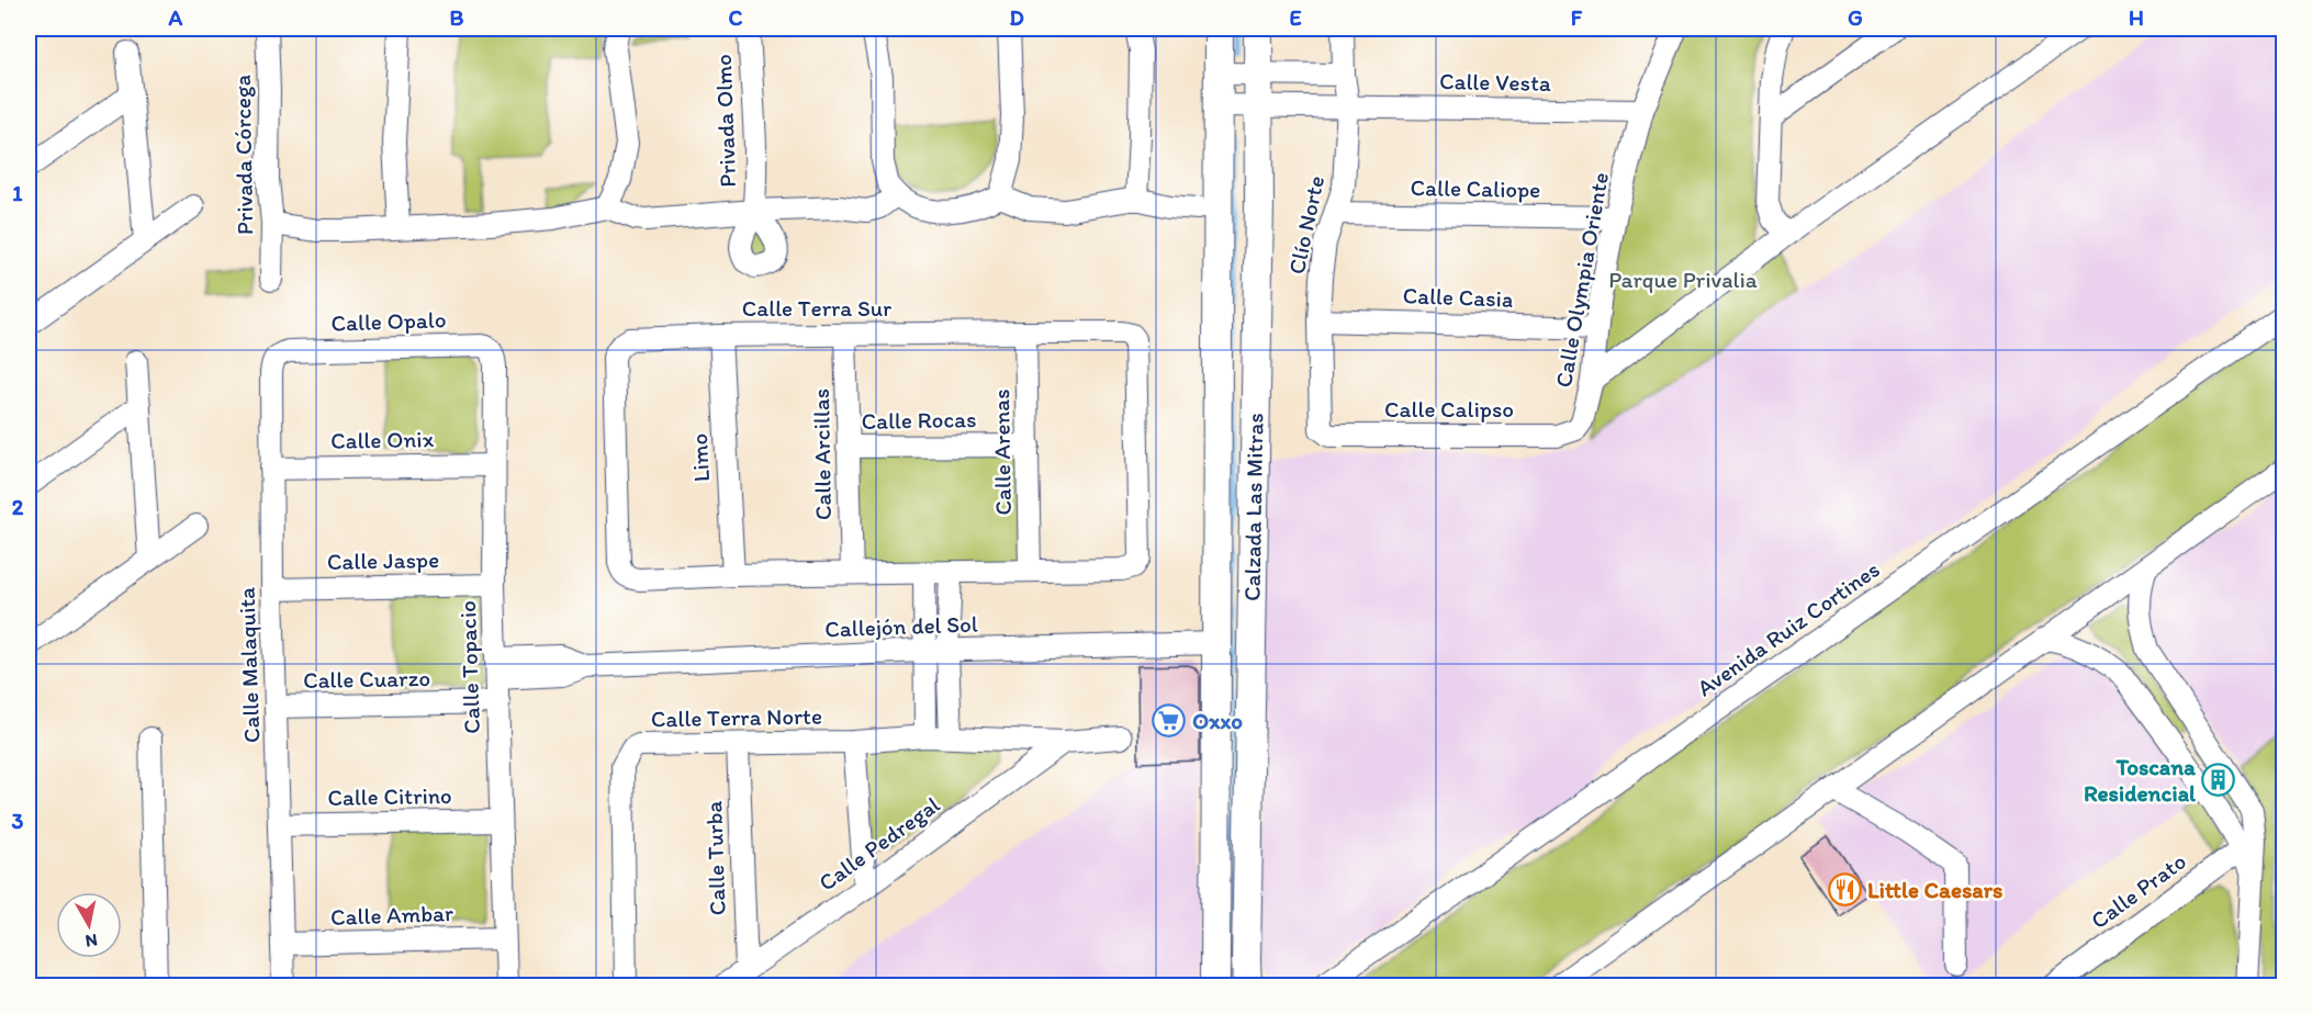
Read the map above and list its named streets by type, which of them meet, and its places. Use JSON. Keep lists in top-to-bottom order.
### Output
{
  "streets": {
    "main road": ["Calzada Las Mitras"],
    "street": [
      "Calle Vesta",
      "Privada Olmo",
      "Privada Córcega",
      "Calle Caliope",
      "Clío Norte",
      "Calle Olympia Oriente",
      "Calle Casia",
      "Calle Terra Sur",
      "Calle Opalo",
      "Calle Calipso",
      "Calle Rocas",
      "Calle Onix",
      "Calle Arenas",
      "Calle Arcillas",
      "Limo",
      "Calle Jaspe",
      "Callejón del Sol",
      "Avenida Ruiz Cortines",
      "Calle Malaquita",
      "Calle Topacio",
      "Calle Cuarzo",
      "Calle Terra Norte",
      "Calle Citrino",
      "Calle Pedregal",
      "Calle Turba",
      "Calle Prato",
      "Calle Ambar"
    ]
  },
  "crossings": [
    ["Calle Vesta", "Clío Norte"],
    ["Calle Vesta", "Calle Olympia Oriente"],
    ["Calle Vesta", "Calzada Las Mitras"],
    ["Calle Caliope", "Clío Norte"],
    ["Calle Caliope", "Calle Olympia Oriente"],
    ["Clío Norte", "Calle Casia"],
    ["Clío Norte", "Calle Calipso"],
    ["Calle Olympia Oriente", "Calle Casia"],
    ["Calle Olympia Oriente", "Calle Calipso"],
    ["Calle Terra Sur", "Calle Arenas"],
    ["Calle Terra Sur", "Calle Arcillas"],
    ["Calle Terra Sur", "Limo"],
    ["Calle Opalo", "Calle Malaquita"],
    ["Calle Opalo", "Calle Topacio"],
    ["Calle Rocas", "Calle Arenas"],
    ["Calle Rocas", "Calle Arcillas"],
    ["Calle Onix", "Calle Malaquita"],
    ["Calle Onix", "Calle Topacio"],
    ["Calzada Las Mitras", "Callejón del Sol"],
    ["Calle Jaspe", "Calle Malaquita"],
    ["Calle Jaspe", "Calle Topacio"],
    ["Callejón del Sol", "Calle Topacio"],
    ["Calle Malaquita", "Calle Cuarzo"],
    ["Calle Malaquita", "Calle Citrino"],
    ["Calle Malaquita", "Calle Ambar"],
    ["Calle Topacio", "Calle Cuarzo"],
    ["Calle Topacio", "Calle Citrino"],
    ["Calle Topacio", "Calle Ambar"],
    ["Calle Terra Norte", "Calle Pedregal"],
    ["Calle Terra Norte", "Calle Turba"],
    ["Calle Pedregal", "Calle Turba"]
  ],
  "parks": ["Parque Privalia"],
  "places": {
    "supermarket": ["Oxxo"],
    "building": ["Toscana Residencial"],
    "restaurant": ["Little Caesars"]
  },
  "north": "bottom",
  "grid": {
    "columns": [
      "A",
      "B",
      "C",
      "D",
      "E",
      "F",
      "G",
      "H"
    ],
    "rows": ["1", "2", "3"]
  }
}
